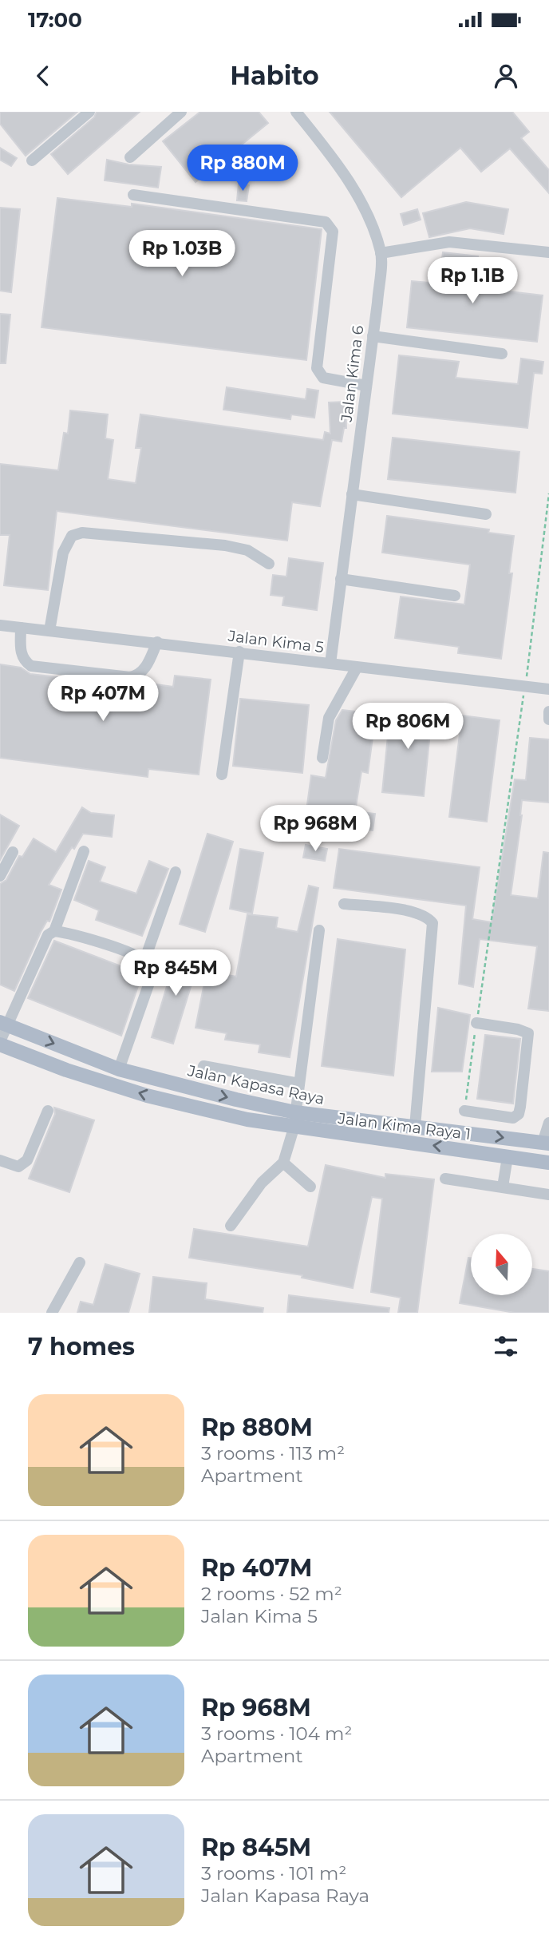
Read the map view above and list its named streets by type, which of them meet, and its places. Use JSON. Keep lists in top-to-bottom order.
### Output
{
  "streets": {
    "main road": ["Jalan Kapasa Raya", "Jalan Kima Raya 1"],
    "street": ["Jalan Kima 6", "Jalan Kima 5"]
  },
  "crossings": [
    ["Jalan Kima 6", "Jalan Kima 5"]
  ],
  "one_way": ["Jalan Kapasa Raya", "Jalan Kima Raya 1"],
  "north": "top",
  "page": {
    "status": "17:00",
    "header": "Habito",
    "price": [
      "Rp 880M",
      "Rp 1.03B",
      "Rp 1.1B",
      "Rp 407M",
      "Rp 806M",
      "Rp 968M",
      "Rp 845M"
    ],
    "heading": "7 homes",
    "list": [
      {
        "name": "Rp 880M",
        "note": "3 rooms · 113 m² · Apartment"
      },
      {
        "name": "Rp 407M",
        "note": "2 rooms · 52 m² · Jalan Kima 5"
      },
      {
        "name": "Rp 968M",
        "note": "3 rooms · 104 m² · Apartment"
      },
      {
        "name": "Rp 845M",
        "note": "3 rooms · 101 m² · Jalan Kapasa Raya"
      }
    ]
  }
}
